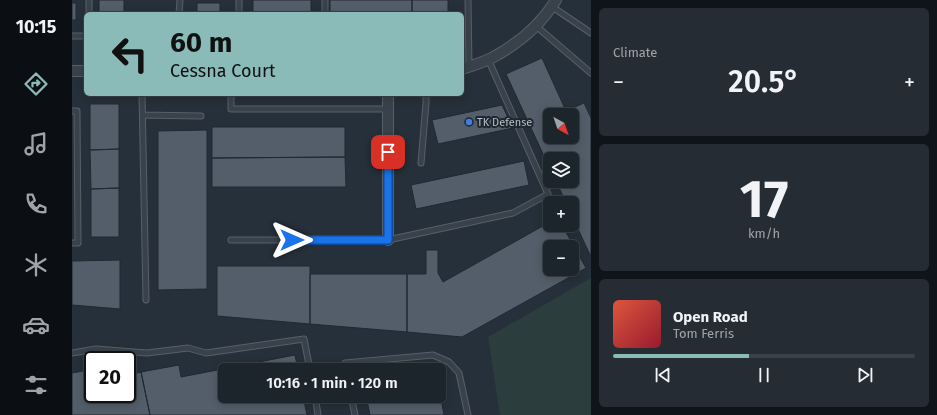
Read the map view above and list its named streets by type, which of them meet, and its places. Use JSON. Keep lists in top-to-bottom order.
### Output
{
  "places": ["TK Defense"],
  "north": "bottom right",
  "page": {
    "tabs": "10:15",
    "tile": [
      "Climate",
      ["17", "km/h"]
    ],
    "turn": ["60 m", "Cessna Court"],
    "heat": ["−", "20.5°", "+"],
    "map_buttons": ["+", "−"],
    "song": ["Open Road", "Tom Ferris"],
    "limit": "20",
    "trip": "10:16 · 1 min · 120 m"
  }
}
